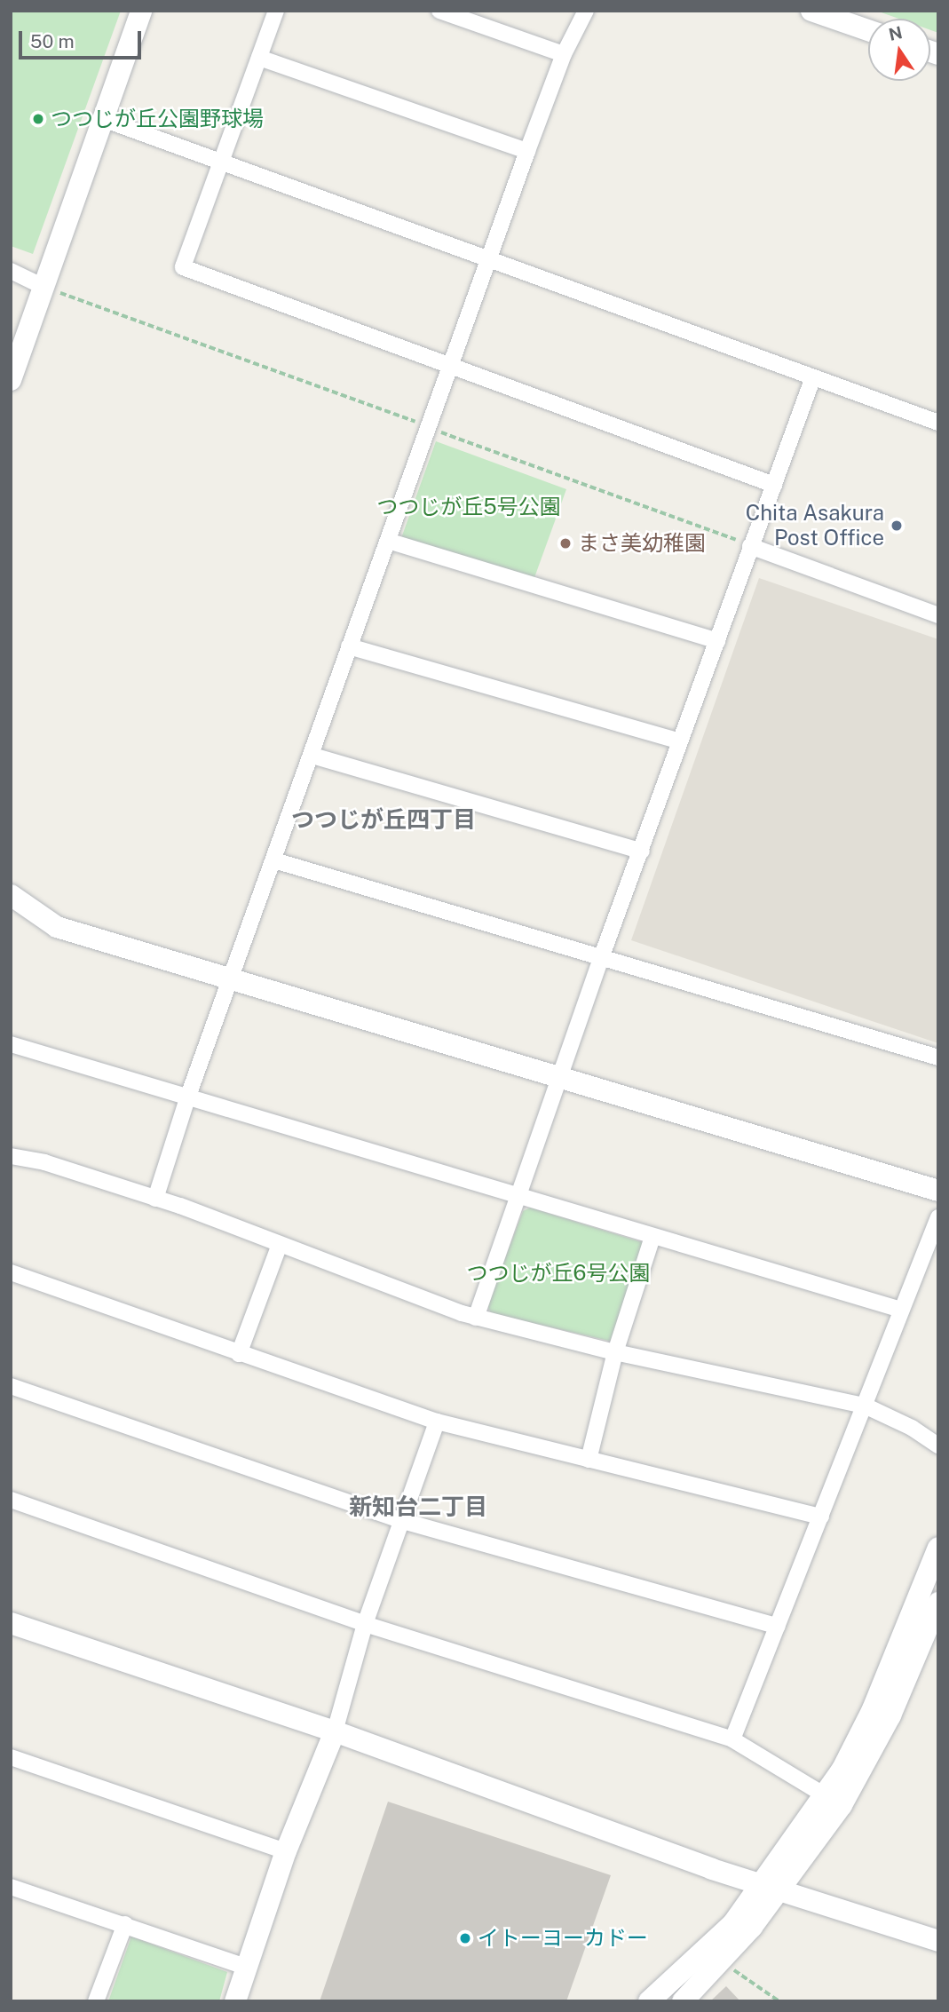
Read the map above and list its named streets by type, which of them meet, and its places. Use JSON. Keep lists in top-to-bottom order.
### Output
{
  "districts": ["つつじが丘四丁目", "新知台二丁目"],
  "parks": ["つつじが丘5号公園", "つつじが丘6号公園"],
  "places": [
    "つつじが丘公園野球場",
    "Chita Asakura Post Office",
    "まさ美幼稚園",
    "イトーヨーカドー"
  ],
  "scale_bar": "50 m",
  "north": "top"
}
